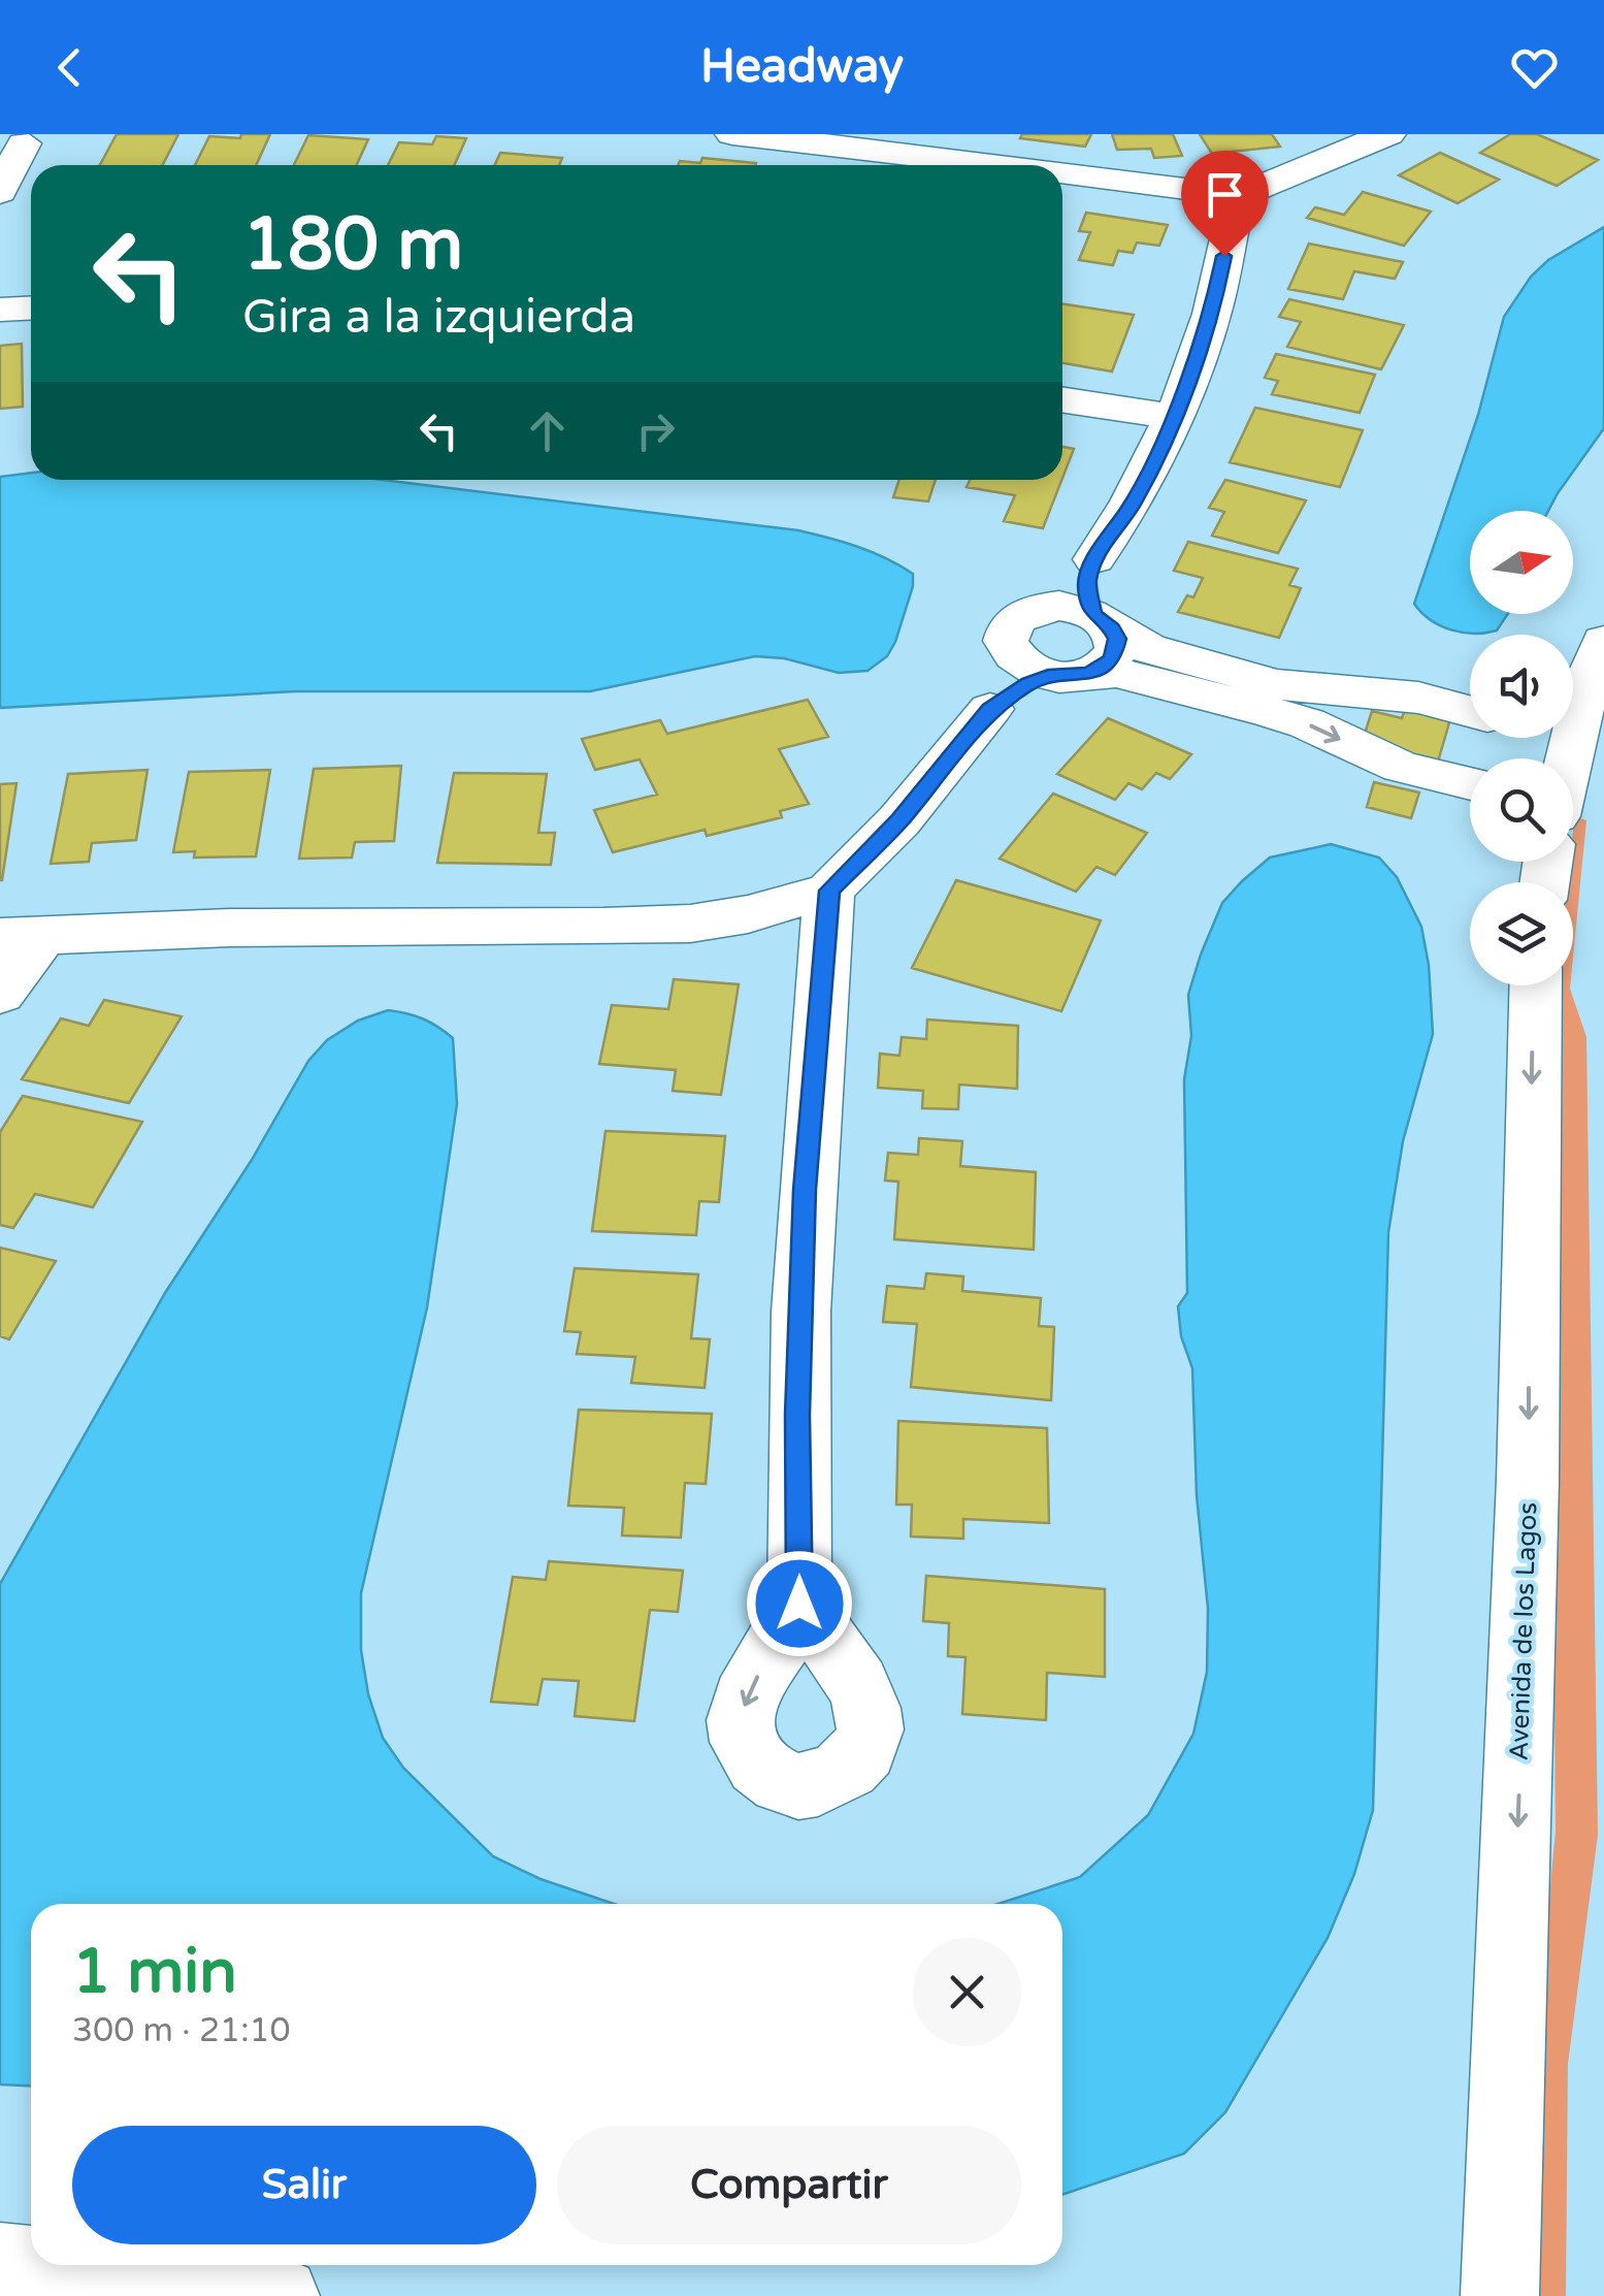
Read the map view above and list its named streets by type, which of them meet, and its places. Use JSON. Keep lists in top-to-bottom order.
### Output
{
  "streets": {
    "street": ["Avenida de los Lagos"]
  },
  "one_way": ["Avenida de los Lagos"],
  "north": "right",
  "page": {
    "header": "Headway",
    "turn": ["180 m", "Gira a la izquierda"],
    "heading": ["1 min", "300 m · 21:10"],
    "buttons": ["Salir", "Compartir"]
  }
}
